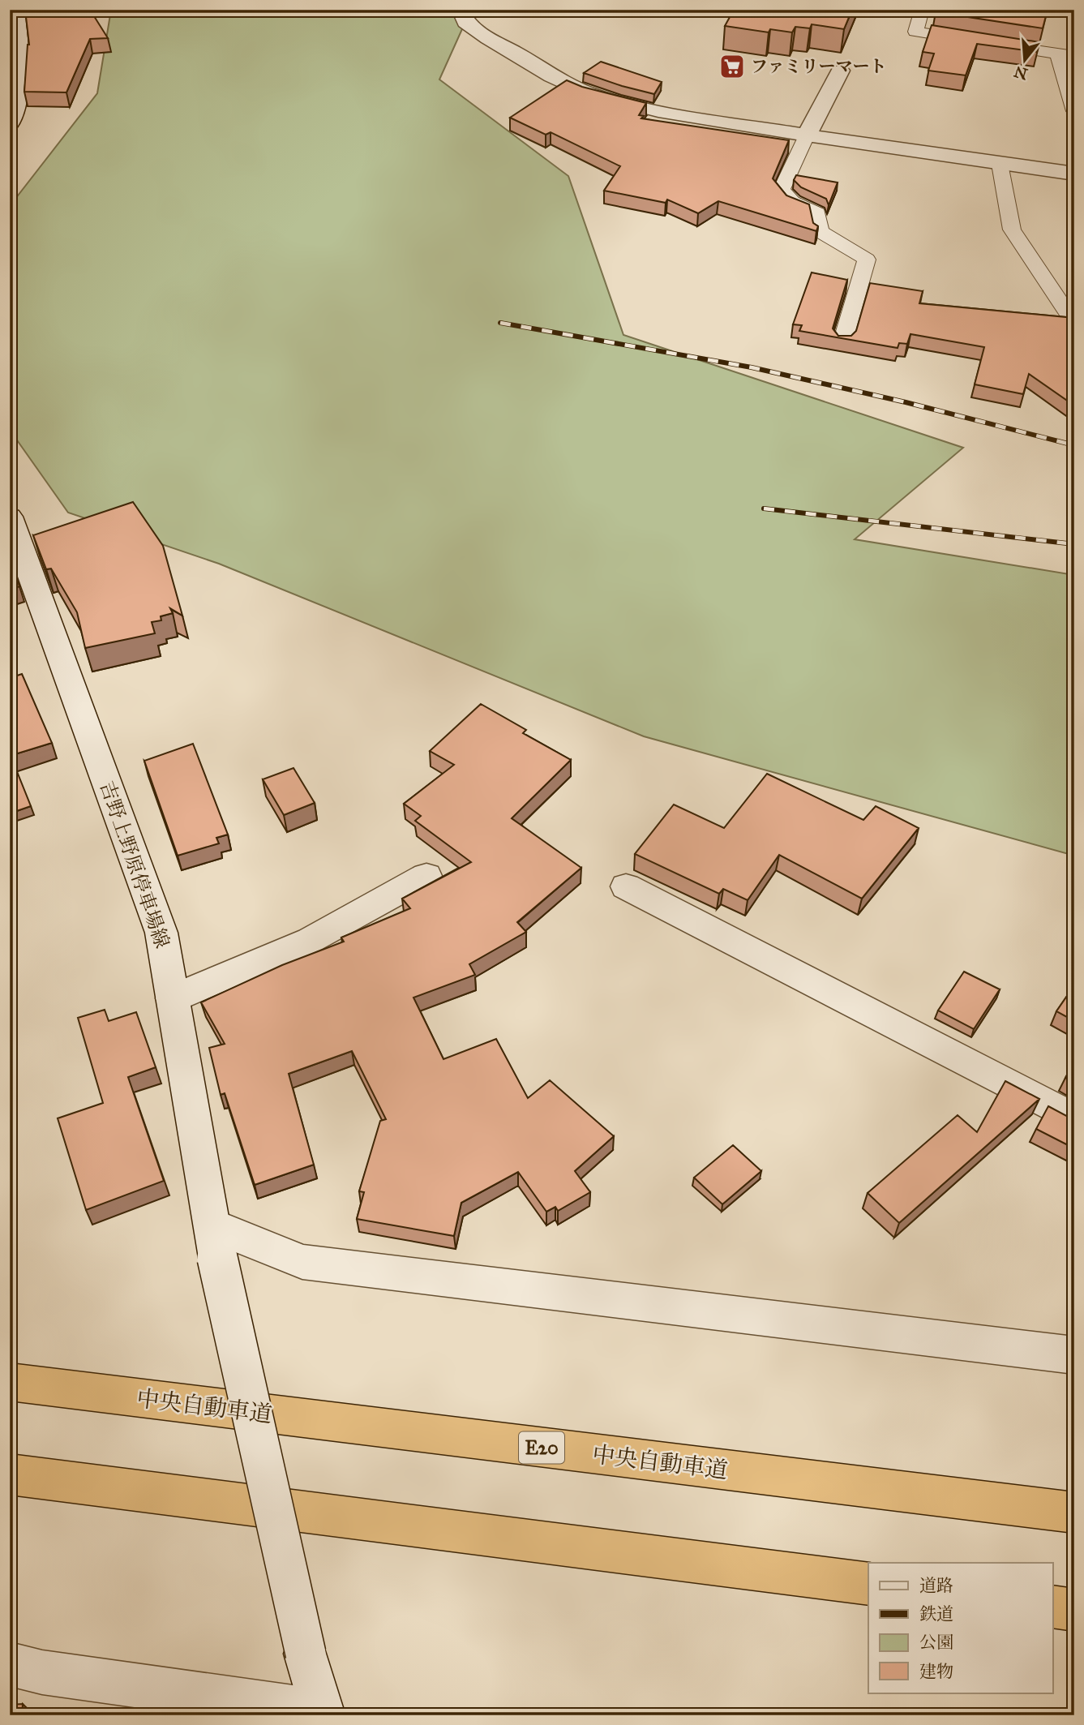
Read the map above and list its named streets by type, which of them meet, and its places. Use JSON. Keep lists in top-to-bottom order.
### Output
{
  "streets": {
    "highway": ["中央自動車道", "E20"],
    "street": ["吉野上野原停車場線"]
  },
  "places": {
    "supermarket": ["ファミリーマート"]
  },
  "legend": [
    "道路",
    "鉄道",
    "公園",
    "建物"
  ],
  "north": "bottom"
}
